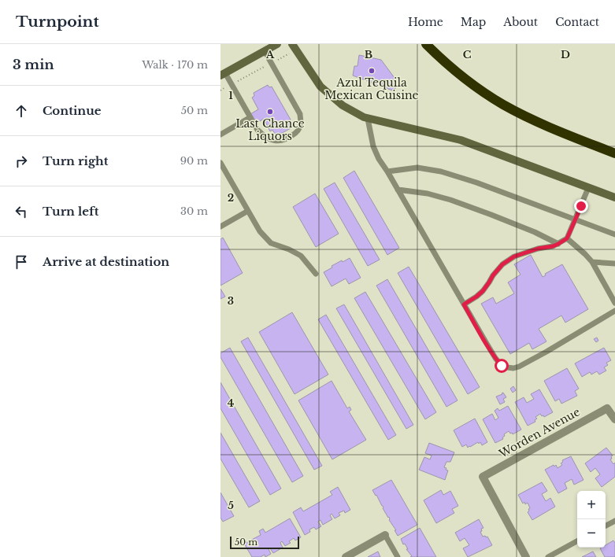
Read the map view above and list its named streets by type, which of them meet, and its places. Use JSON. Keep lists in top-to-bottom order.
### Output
{
  "streets": {
    "street": ["Worden Avenue"]
  },
  "places": ["Azul Tequila Mexican Cuisine", "Last Chance Liquors"],
  "scale_bar": "50 m",
  "page": {
    "header": "Turnpoint",
    "nav": [
      "Home",
      "Map",
      "About",
      "Contact"
    ],
    "heading": ["3 min", "Walk · 170 m"],
    "list": [
      ["Continue", "50 m"],
      ["Turn right", "90 m"],
      ["Turn left", "30 m"],
      "Arrive at destination"
    ],
    "map_buttons": ["+", "−"],
    "scale": "50 m"
  },
  "grid": {
    "columns": [
      "A",
      "B",
      "C",
      "D"
    ],
    "rows": [
      "1",
      "2",
      "3",
      "4",
      "5"
    ]
  }
}
